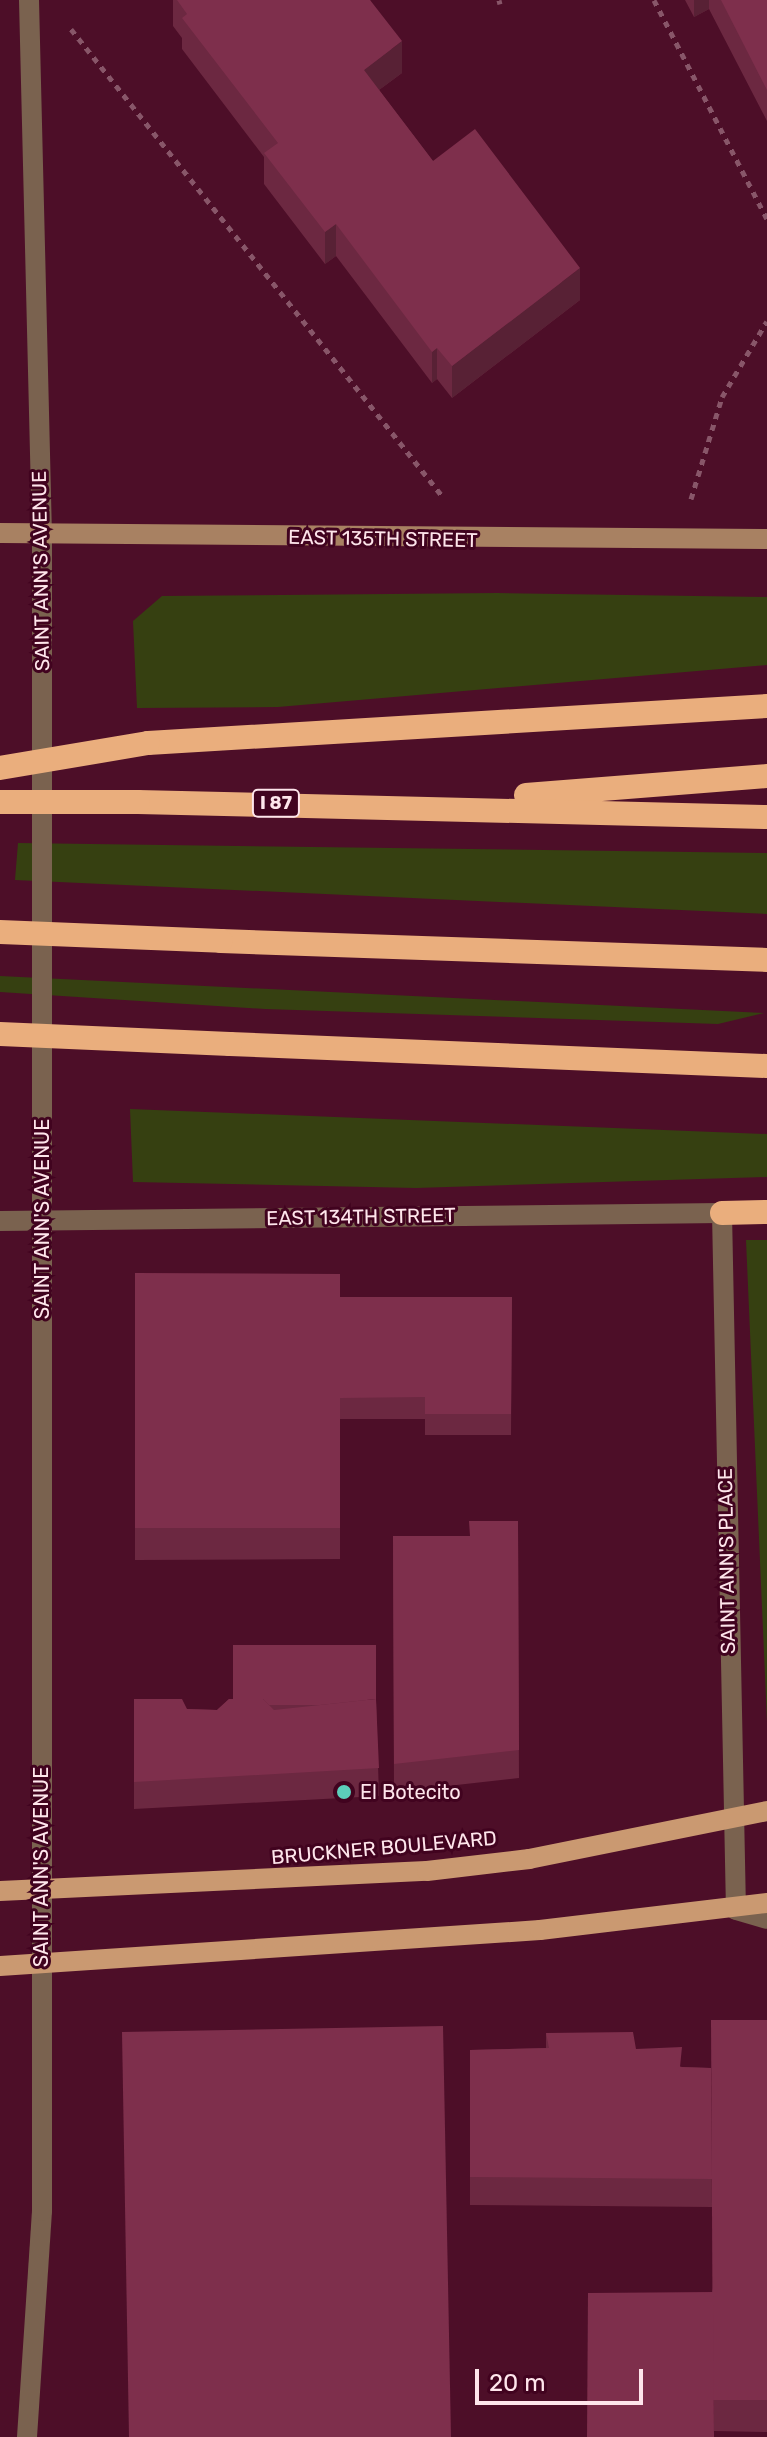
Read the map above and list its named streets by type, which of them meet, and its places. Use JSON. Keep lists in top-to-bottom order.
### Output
{
  "streets": {
    "highway": ["I 87"],
    "main road": ["EAST 135TH STREET", "BRUCKNER BOULEVARD"],
    "street": ["SAINT ANN'S AVENUE", "EAST 134TH STREET", "SAINT ANN'S PLACE"]
  },
  "crossings": [
    ["EAST 135TH STREET", "SAINT ANN'S AVENUE"],
    ["SAINT ANN'S AVENUE", "EAST 134TH STREET"],
    ["SAINT ANN'S AVENUE", "BRUCKNER BOULEVARD"],
    ["EAST 134TH STREET", "SAINT ANN'S PLACE"],
    ["SAINT ANN'S PLACE", "BRUCKNER BOULEVARD"]
  ],
  "places": ["El Botecito"],
  "scale_bar": "20 m"
}
